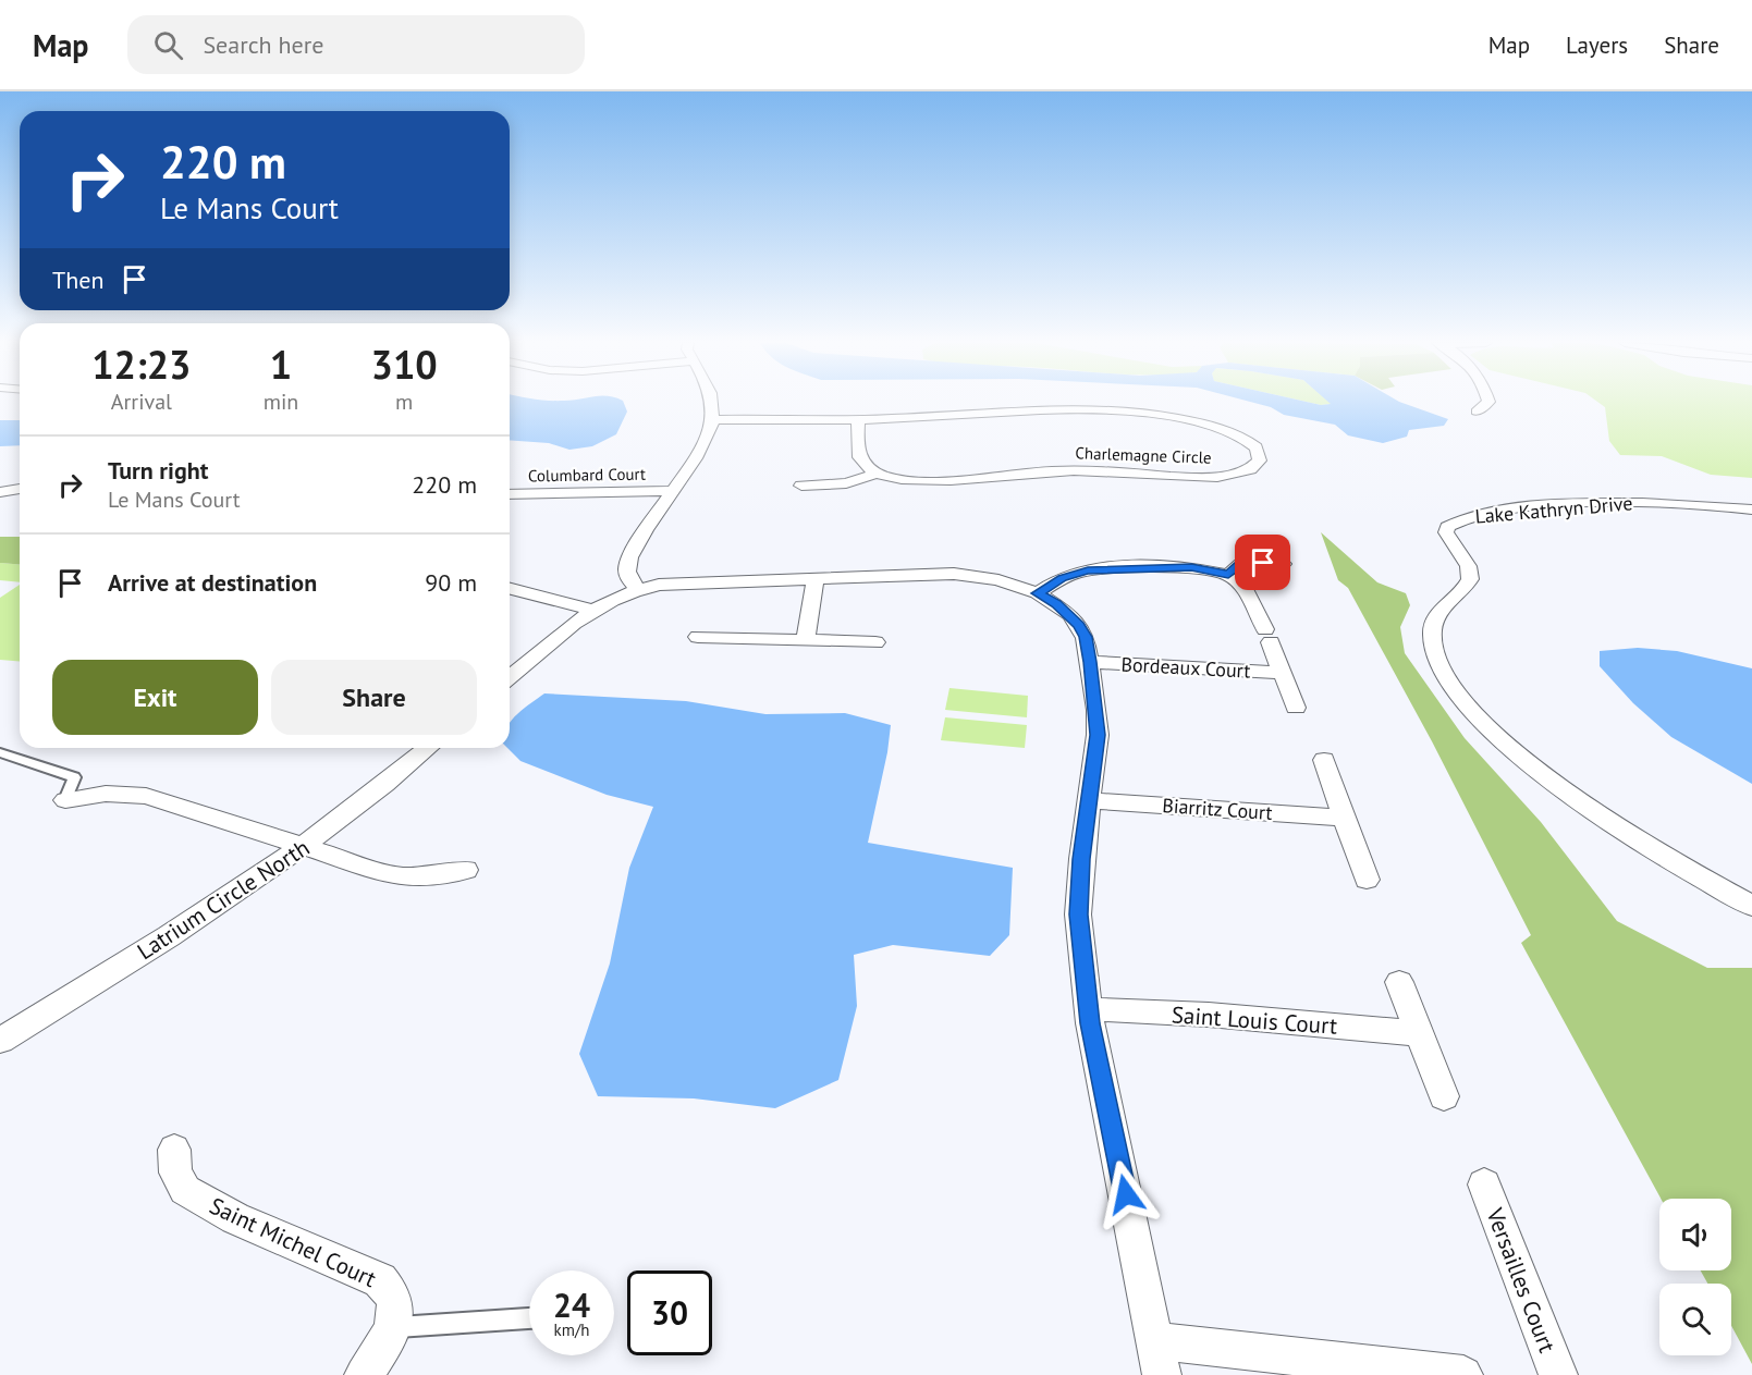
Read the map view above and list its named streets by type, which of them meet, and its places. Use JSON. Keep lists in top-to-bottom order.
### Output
{
  "streets": {
    "street": [
      "Charlemagne Circle",
      "Columbard Court",
      "Lake Kathryn Drive",
      "Bordeaux Court",
      "Biarritz Court",
      "Latrium Circle North",
      "Saint Louis Court",
      "Saint Michel Court",
      "Versailles Court"
    ]
  },
  "page": {
    "header": "Map",
    "search": "Search here",
    "nav": ["Map", "Layers", "Share"],
    "turn": ["220 m", "Le Mans Court"],
    "then": "Then",
    "eta": [
      "12:23",
      "Arrival",
      "1",
      "min",
      "310",
      "m"
    ],
    "list": [
      {
        "name": "Turn right",
        "note": "Le Mans Court",
        "value": "220 m"
      },
      {
        "name": "Arrive at destination",
        "value": "90 m"
      }
    ],
    "buttons": ["Exit", "Share"],
    "speed": "24 km/h",
    "limit": "30"
  }
}
